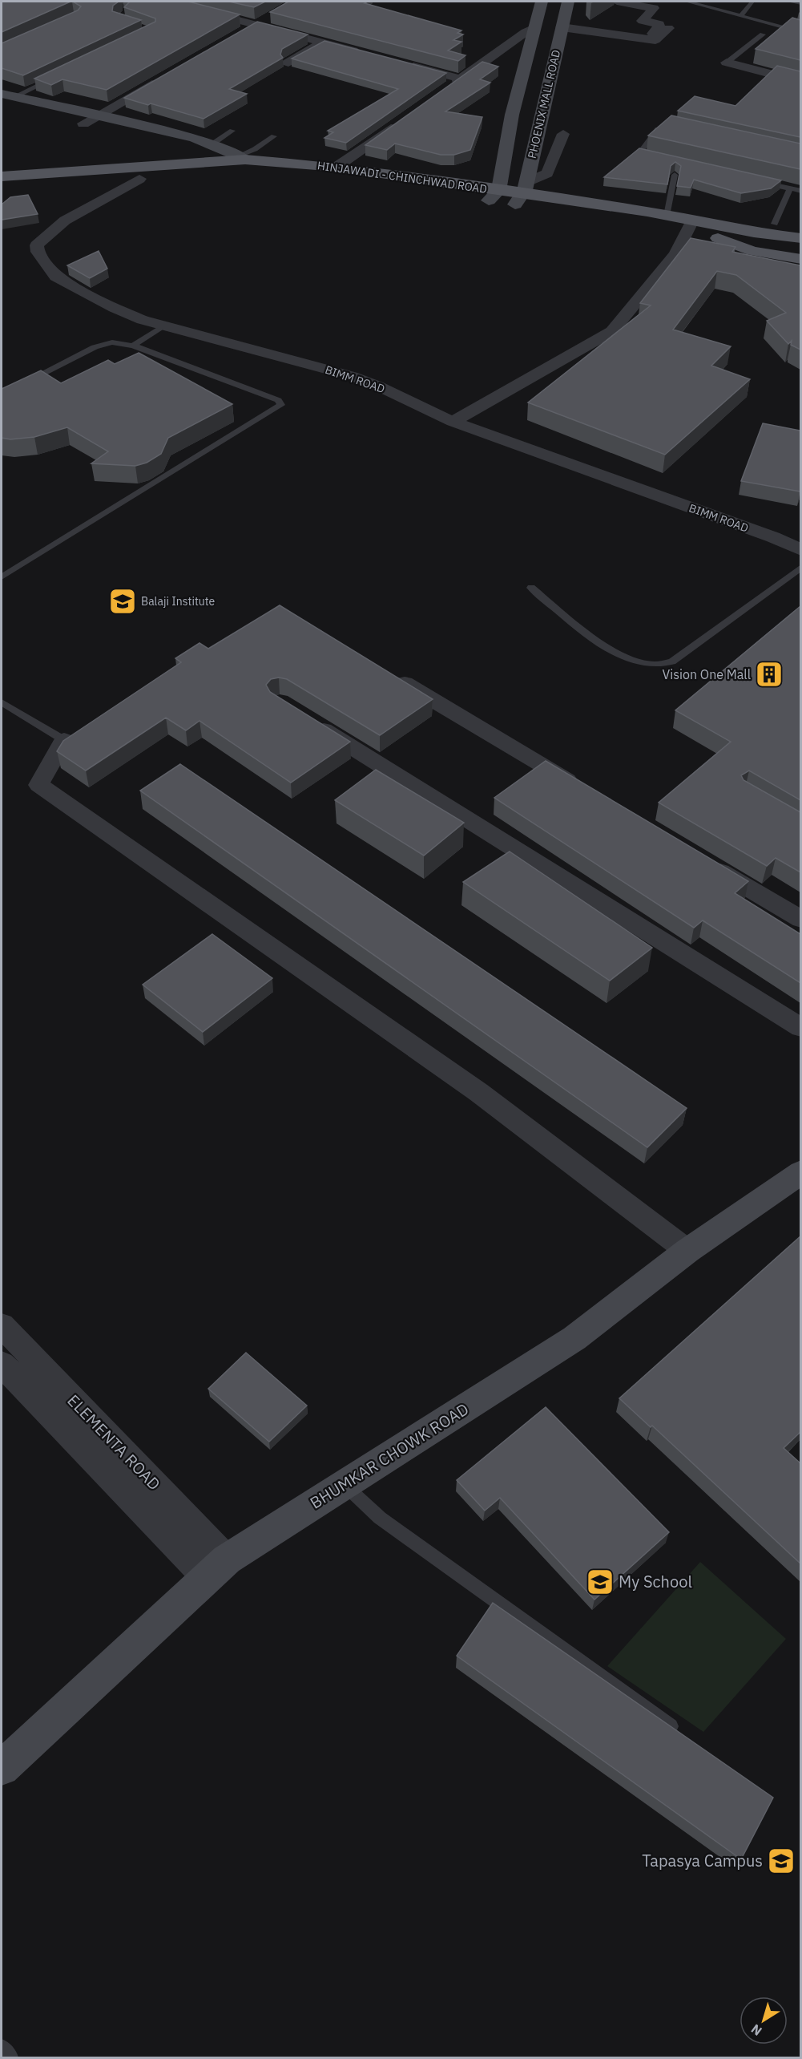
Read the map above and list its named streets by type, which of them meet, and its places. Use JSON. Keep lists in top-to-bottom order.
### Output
{
  "streets": {
    "main road": ["HINJAWADI - CHINCHWAD ROAD"],
    "street": [
      "PHOENIX MALL ROAD",
      "BIMM ROAD",
      "ELEMENTA ROAD",
      "BHUMKAR CHOWK ROAD"
    ]
  },
  "crossings": [
    ["PHOENIX MALL ROAD", "HINJAWADI - CHINCHWAD ROAD"],
    ["HINJAWADI - CHINCHWAD ROAD", "BIMM ROAD"],
    ["ELEMENTA ROAD", "BHUMKAR CHOWK ROAD"]
  ],
  "places": {
    "school or university": ["Balaji Institute", "My School", "Tapasya Campus"],
    "building": ["Vision One Mall"]
  },
  "north": "bottom left"
}
